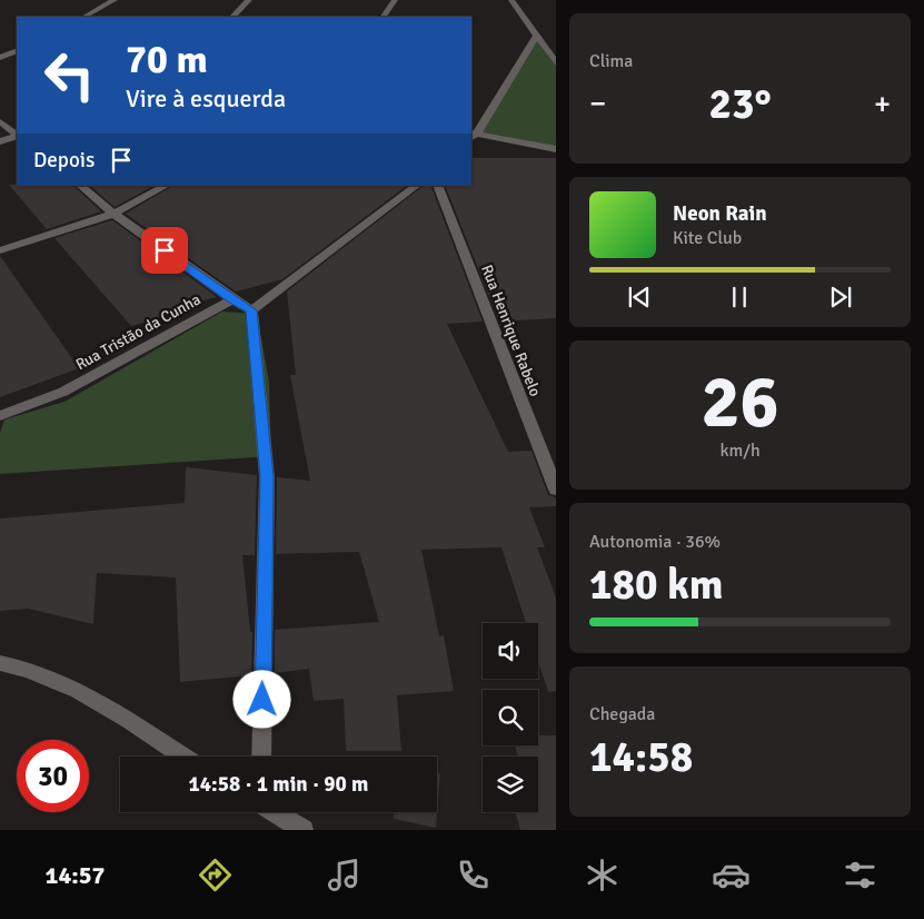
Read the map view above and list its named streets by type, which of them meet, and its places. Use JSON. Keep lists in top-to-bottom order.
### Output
{
  "streets": {
    "street": ["Rua Henrique Rabelo", "Rua Tristão da Cunha"]
  },
  "page": {
    "tile": [
      "Clima",
      ["26", "km/h"],
      ["Autonomia · 36%", "180 km"],
      ["Chegada", "14:58"]
    ],
    "turn": ["70 m", "Vire à esquerda"],
    "heat": ["−", "23°", "+"],
    "then": "Depois",
    "song": ["Neon Rain", "Kite Club"],
    "limit": "30",
    "trip": "14:58 · 1 min · 90 m",
    "tabs": "14:57"
  }
}
